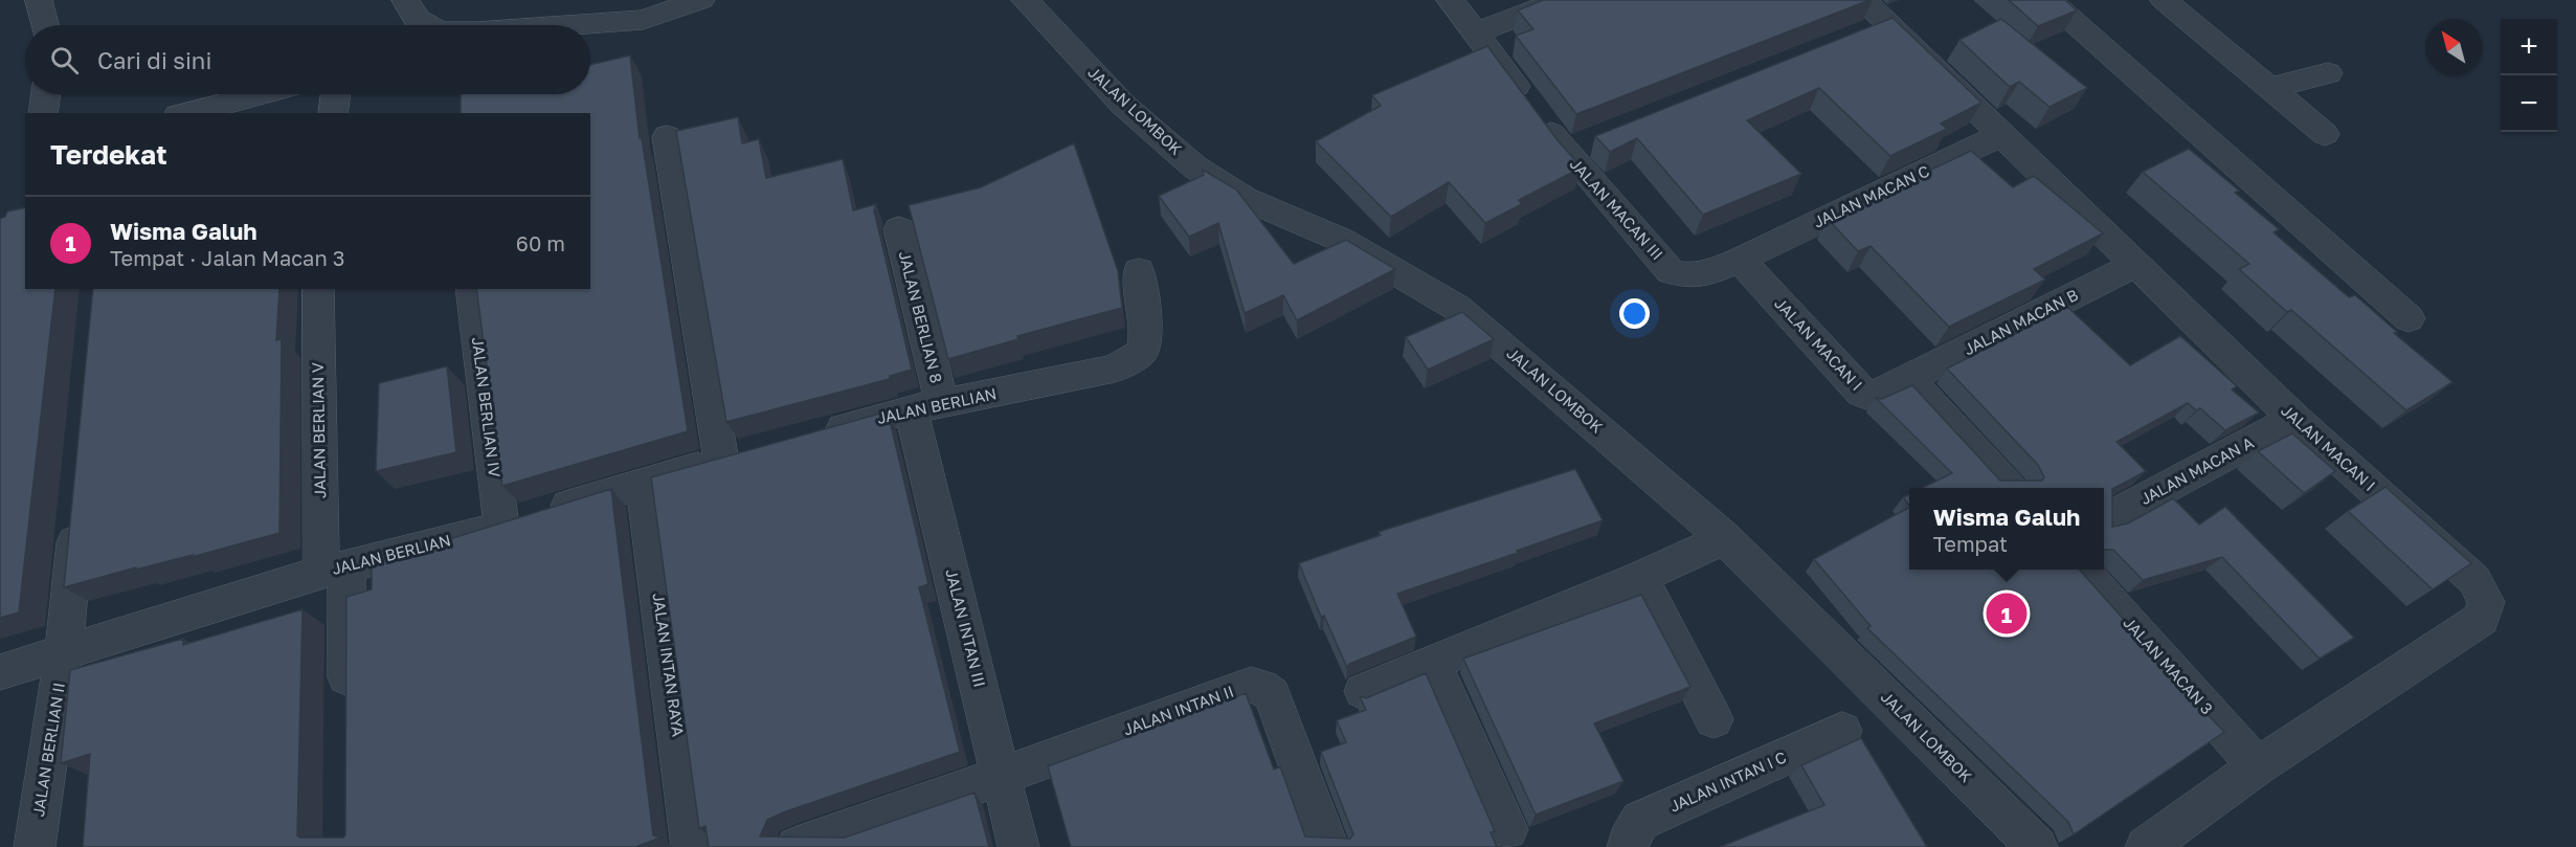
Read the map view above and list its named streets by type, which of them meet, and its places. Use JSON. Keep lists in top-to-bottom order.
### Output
{
  "streets": {
    "street": [
      "JALAN LOMBOK",
      "JALAN MACAN C",
      "JALAN MACAN III",
      "JALAN BERLIAN 8",
      "JALAN MACAN B",
      "JALAN MACAN I",
      "JALAN BERLIAN",
      "JALAN BERLIAN IV",
      "JALAN BERLIAN V",
      "JALAN MACAN A",
      "JALAN INTAN III",
      "JALAN INTAN RAYA",
      "JALAN MACAN 3",
      "JALAN INTAN II",
      "JALAN BERLIAN II",
      "JALAN INTAN I C"
    ]
  },
  "crossings": [
    ["JALAN MACAN C", "JALAN MACAN III"],
    ["JALAN MACAN C", "JALAN MACAN I"],
    ["JALAN MACAN III", "JALAN MACAN I"],
    ["JALAN BERLIAN 8", "JALAN BERLIAN"],
    ["JALAN BERLIAN 8", "JALAN INTAN III"],
    ["JALAN MACAN B", "JALAN MACAN I"],
    ["JALAN MACAN I", "JALAN MACAN A"],
    ["JALAN MACAN I", "JALAN MACAN 3"],
    ["JALAN BERLIAN", "JALAN BERLIAN IV"],
    ["JALAN BERLIAN", "JALAN BERLIAN V"],
    ["JALAN BERLIAN", "JALAN INTAN III"],
    ["JALAN BERLIAN", "JALAN INTAN RAYA"],
    ["JALAN BERLIAN", "JALAN BERLIAN II"],
    ["JALAN INTAN III", "JALAN INTAN II"]
  ],
  "north": "top left",
  "page": {
    "map_buttons": ["+", "−"],
    "search": "Cari di sini",
    "heading": "Terdekat",
    "list": [
      {
        "mark": "1",
        "name": "Wisma Galuh",
        "note": "Tempat · Jalan Macan 3",
        "value": "60 m"
      }
    ],
    "popup": ["Wisma Galuh", "Tempat"],
    "pins": "1"
  }
}
